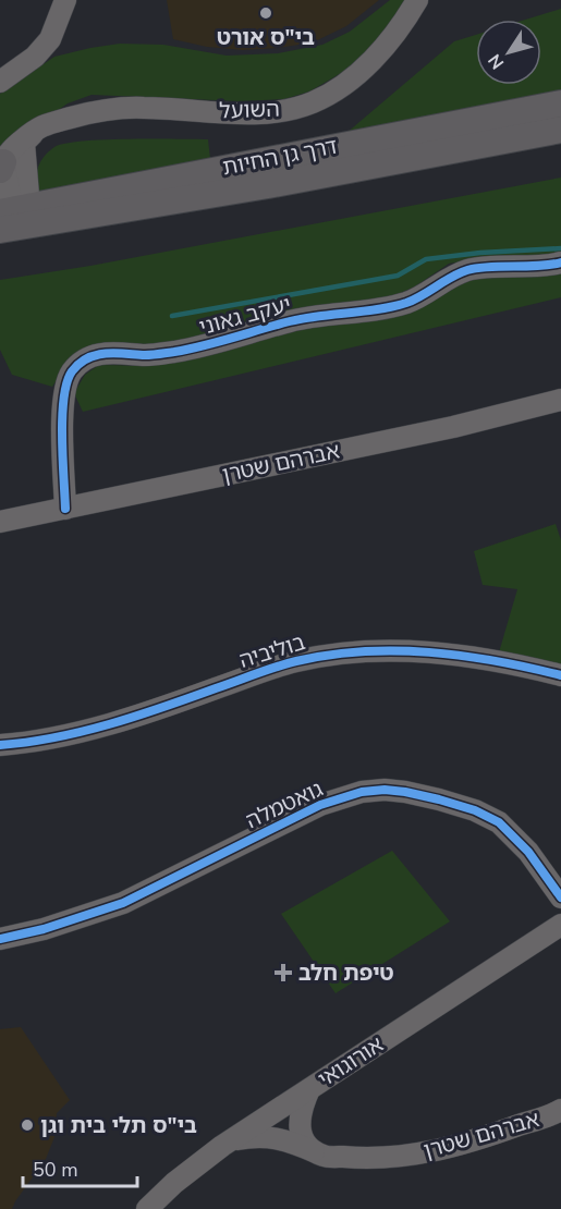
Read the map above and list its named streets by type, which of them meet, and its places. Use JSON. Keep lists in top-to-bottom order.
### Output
{
  "streets": {
    "main road": ["דרך גן החיות"],
    "street": [
      "השועל",
      "יעקב גאוני",
      "אברהם שטרן",
      "בוליביה",
      "גואטמלה",
      "אורוגואי"
    ]
  },
  "crossings": [
    ["השועל", "דרך גן החיות"],
    ["יעקב גאוני", "אברהם שטרן"],
    ["אברהם שטרן", "אורוגואי"]
  ],
  "places": {
    "other": ["בי\"ס אורט", "בי\"ס תלי בית וגן"],
    "health": ["טיפת חלב"]
  },
  "scale_bar": "50 m",
  "north": "bottom left"
}
